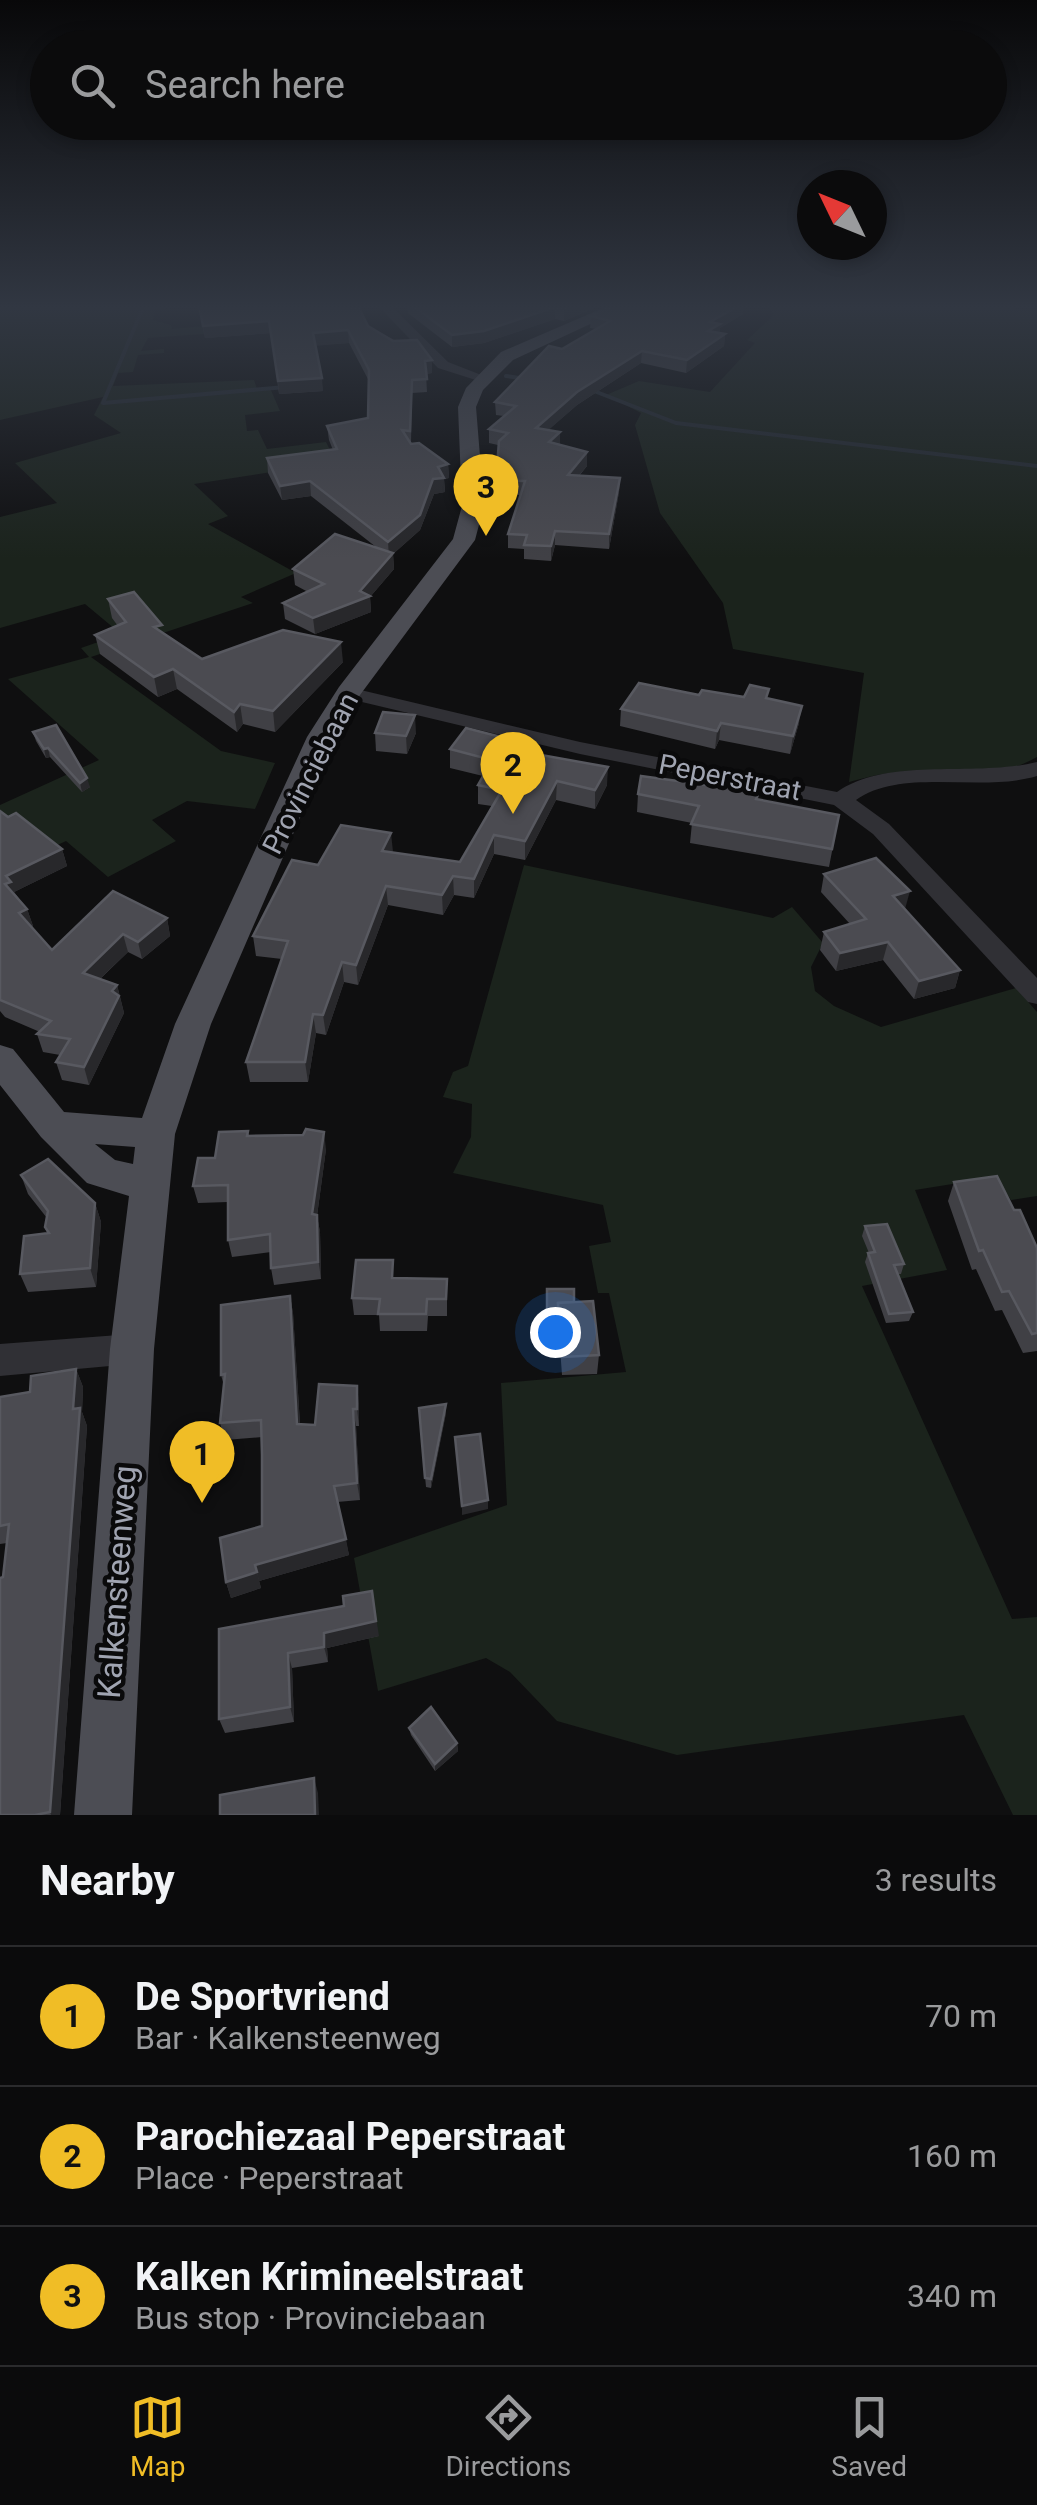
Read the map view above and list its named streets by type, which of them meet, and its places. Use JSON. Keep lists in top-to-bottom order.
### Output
{
  "streets": {
    "main road": ["Provinciebaan", "Kalkensteenweg"],
    "street": ["Peperstraat"]
  },
  "crossings": [
    ["Provinciebaan", "Peperstraat"],
    ["Provinciebaan", "Kalkensteenweg"]
  ],
  "north": "top left",
  "page": {
    "search": "Search here",
    "pins": ["3", "2", "1"],
    "heading": ["Nearby", "3 results"],
    "list": [
      {
        "mark": "1",
        "name": "De Sportvriend",
        "note": "Bar · Kalkensteenweg",
        "value": "70 m"
      },
      {
        "mark": "2",
        "name": "Parochiezaal Peperstraat",
        "note": "Place · Peperstraat",
        "value": "160 m"
      },
      {
        "mark": "3",
        "name": "Kalken Krimineelstraat",
        "note": "Bus stop · Provinciebaan",
        "value": "340 m"
      }
    ],
    "nav": ["Map", "Directions", "Saved"]
  }
}
